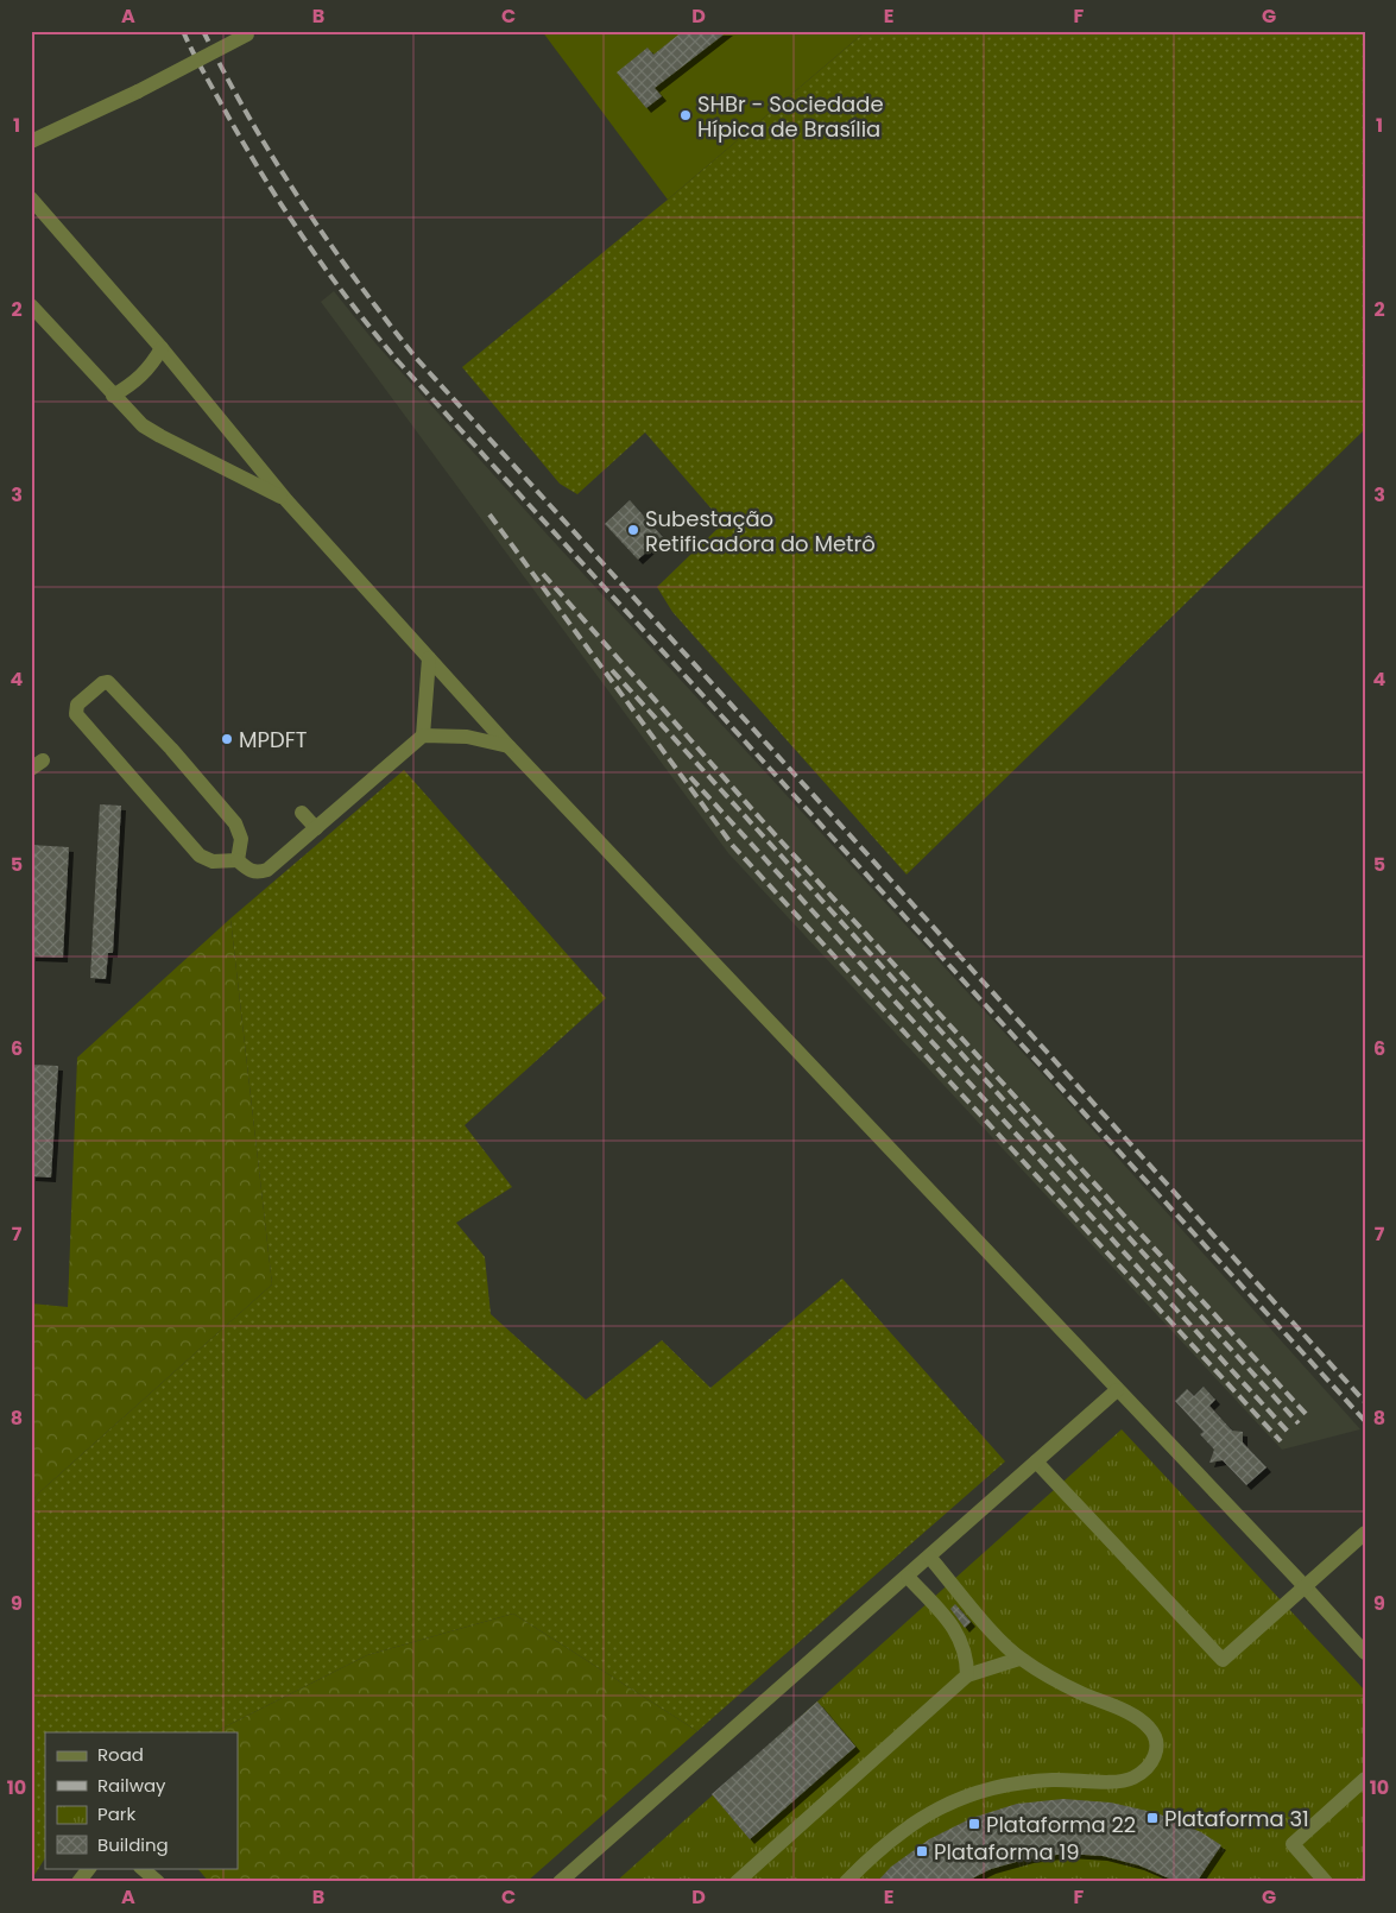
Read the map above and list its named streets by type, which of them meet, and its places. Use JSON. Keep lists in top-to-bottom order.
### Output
{
  "places": {
    "other": ["SHBr - Sociedade Hípica de Brasília", "Subestação Retificadora do Metrô", "MPDFT"],
    "transit": ["Plataforma 31", "Plataforma 22", "Plataforma 19"]
  },
  "legend": [
    "Road",
    "Railway",
    "Park",
    "Building"
  ],
  "grid": {
    "columns": [
      "A",
      "B",
      "C",
      "D",
      "E",
      "F",
      "G"
    ],
    "rows": [
      "1",
      "2",
      "3",
      "4",
      "5",
      "6",
      "7",
      "8",
      "9",
      "10"
    ]
  }
}
